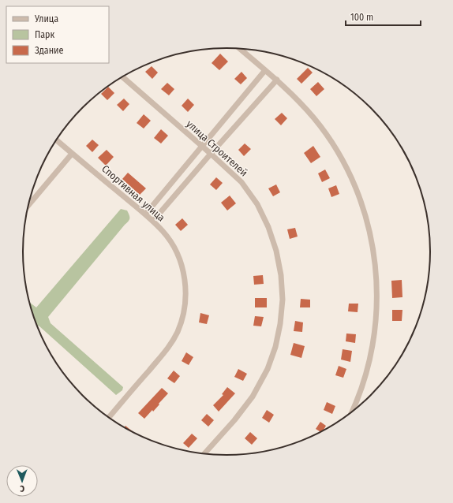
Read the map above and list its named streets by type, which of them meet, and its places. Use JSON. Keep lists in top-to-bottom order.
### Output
{
  "streets": {
    "street": ["улица Строителей", "Спортивная улица"]
  },
  "legend": ["Улица", "Парк", "Здание"],
  "scale_bar": "100 m",
  "north": "bottom"
}
